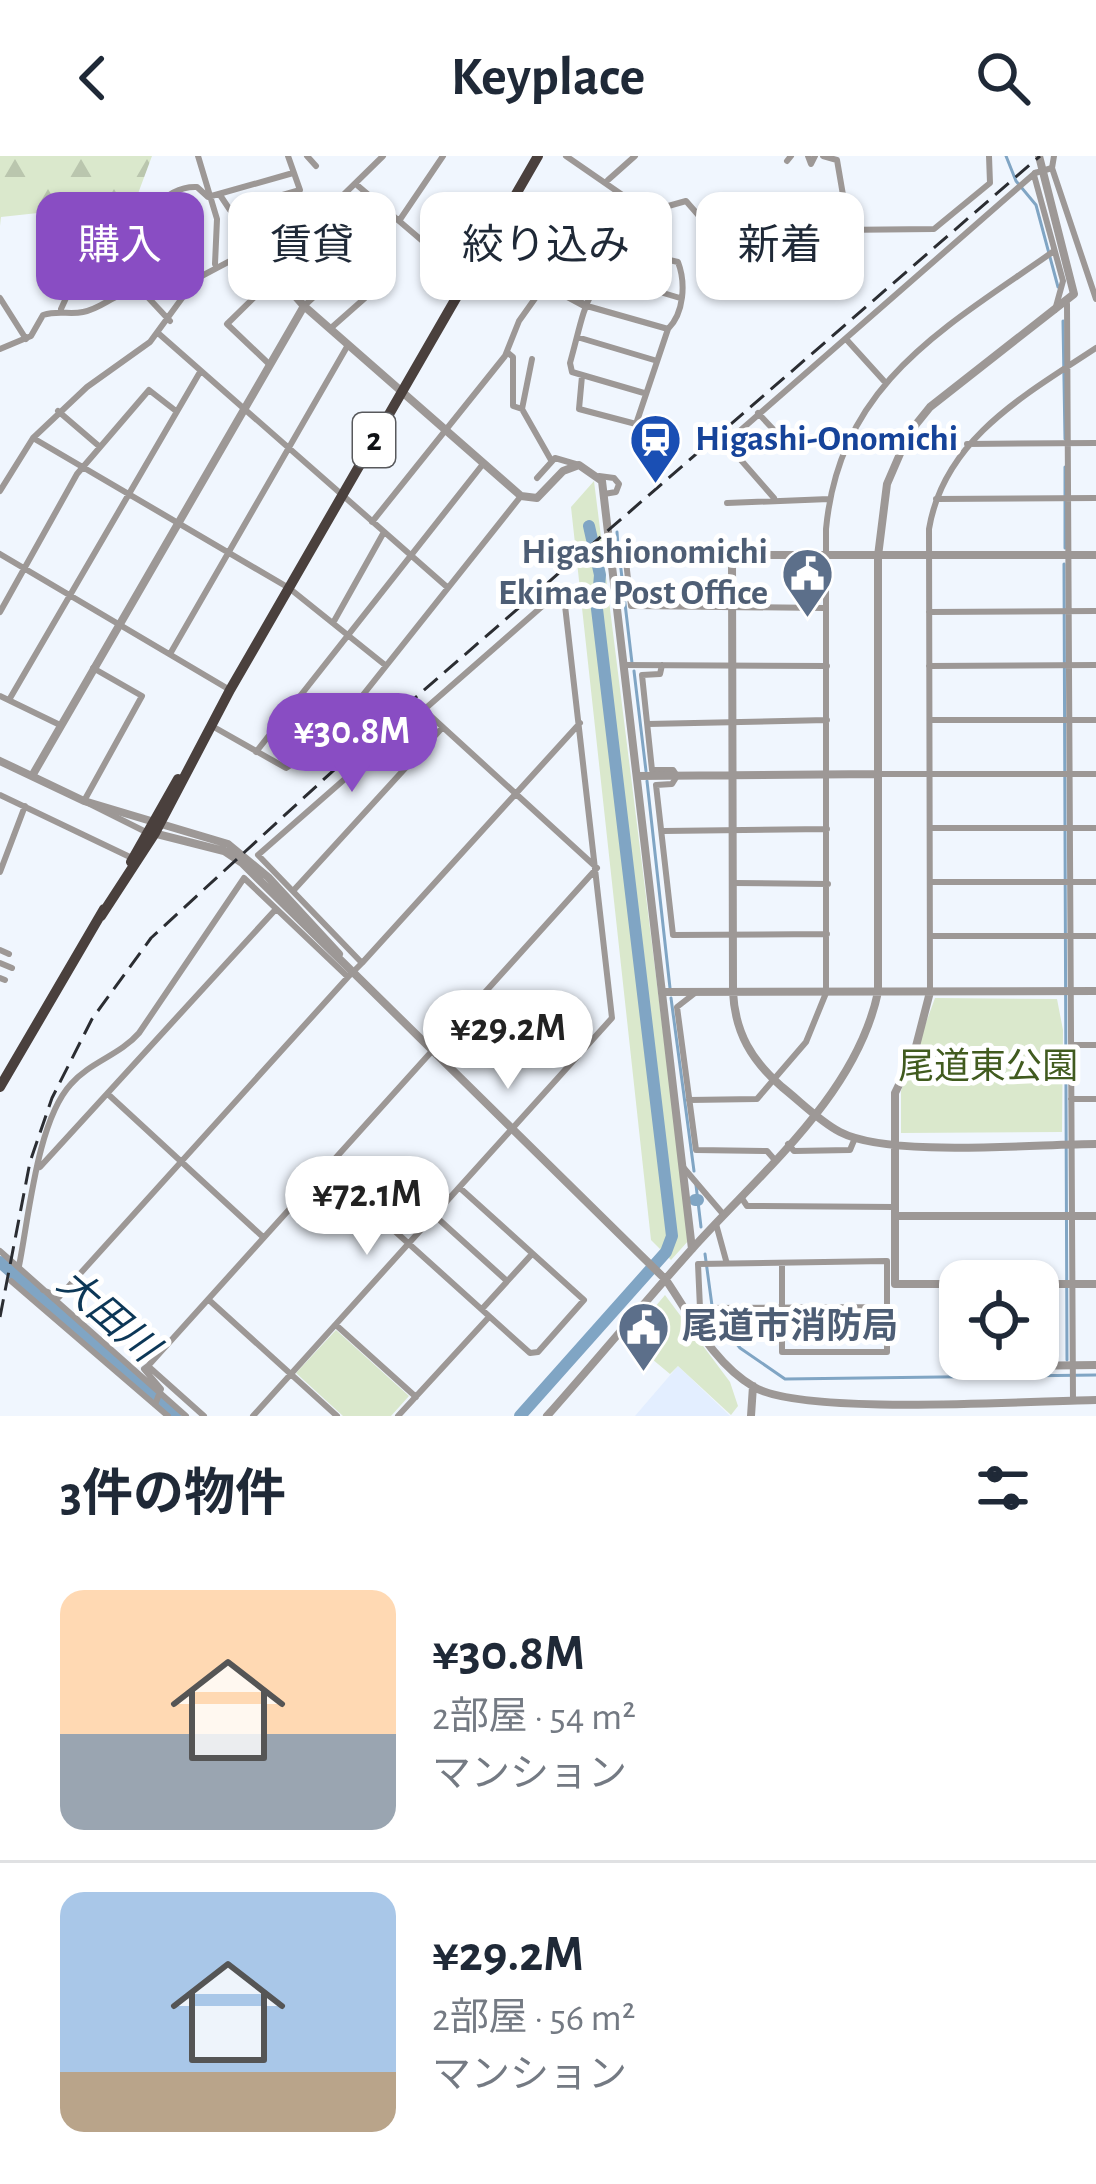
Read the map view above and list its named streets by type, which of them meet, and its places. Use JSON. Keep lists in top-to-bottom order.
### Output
{
  "streets": {
    "highway": ["2"]
  },
  "water": ["大田川"],
  "parks": ["尾道東公園"],
  "places": {
    "station": ["Higashi-Onomichi"],
    "public building": ["Higashionomichi Ekimae Post Office", "尾道市消防局"]
  },
  "page": {
    "header": "Keyplace",
    "chip": [
      "購入",
      "賃貸",
      "絞り込み",
      "新着"
    ],
    "price": ["¥30.8M", "¥29.2M", "¥72.1M"],
    "heading": "3件の物件",
    "list": [
      {
        "name": "¥30.8M",
        "note": "2部屋 · 54 m² · マンション"
      },
      {
        "name": "¥29.2M",
        "note": "2部屋 · 56 m² · マンション"
      }
    ]
  }
}
